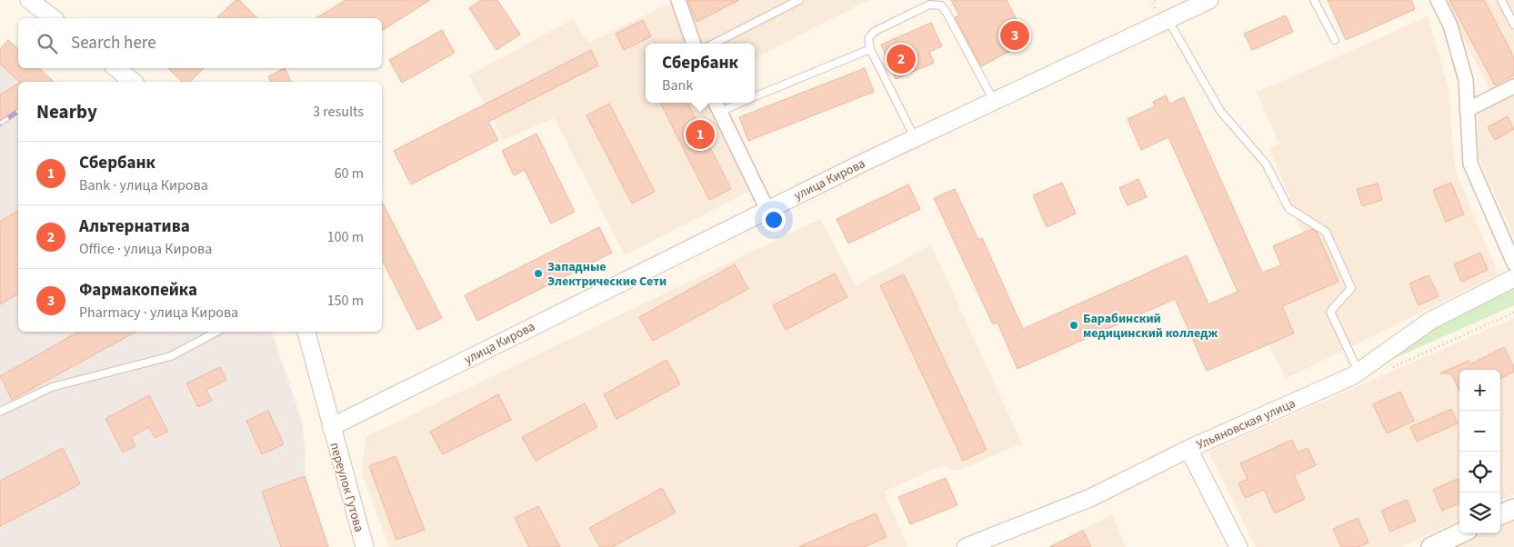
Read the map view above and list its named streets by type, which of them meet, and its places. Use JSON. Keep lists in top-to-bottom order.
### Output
{
  "streets": {
    "street": ["улица Кирова", "Ульяновская улица", "переулок Гутова"]
  },
  "crossings": [
    ["улица Кирова", "переулок Гутова"]
  ],
  "places": ["Западные Электрические Сети", "Барабинский медицинский колледж"],
  "page": {
    "search": "Search here",
    "pins": ["3", "2", "1"],
    "popup": ["Сбербанк", "Bank"],
    "heading": ["Nearby", "3 results"],
    "list": [
      {
        "mark": "1",
        "name": "Сбербанк",
        "note": "Bank · улица Кирова",
        "value": "60 m"
      },
      {
        "mark": "2",
        "name": "Альтернатива",
        "note": "Office · улица Кирова",
        "value": "100 m"
      },
      {
        "mark": "3",
        "name": "Фармакопейка",
        "note": "Pharmacy · улица Кирова",
        "value": "150 m"
      }
    ],
    "map_buttons": ["+", "−"]
  }
}
